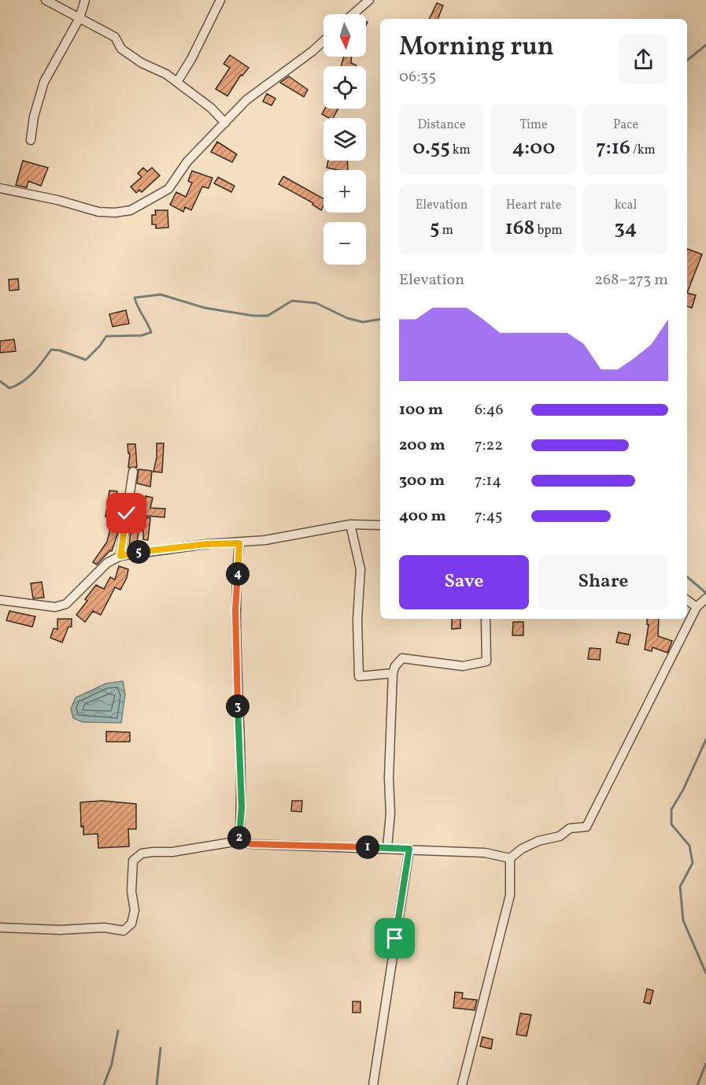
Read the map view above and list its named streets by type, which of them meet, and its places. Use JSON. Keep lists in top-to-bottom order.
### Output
{
  "north": "bottom",
  "page": {
    "map_buttons": ["+", "−"],
    "heading": ["Morning run", "06:35"],
    "stats": [
      ["Distance", "0.55 km"],
      ["Time", "4:00"],
      ["Pace", "7:16 /km"],
      ["Elevation", "5 m"],
      ["Heart rate", "168 bpm"],
      ["kcal", "34"]
    ],
    "chart": ["Elevation", "268–273 m"],
    "list": [
      {
        "name": "100 m",
        "note": "6:46"
      },
      {
        "name": "200 m",
        "note": "7:22"
      },
      {
        "name": "300 m",
        "note": "7:14"
      },
      {
        "name": "400 m",
        "note": "7:45"
      }
    ],
    "pins": [
      "5",
      "4",
      "3",
      "2",
      "1"
    ],
    "buttons": ["Save", "Share"]
  }
}
